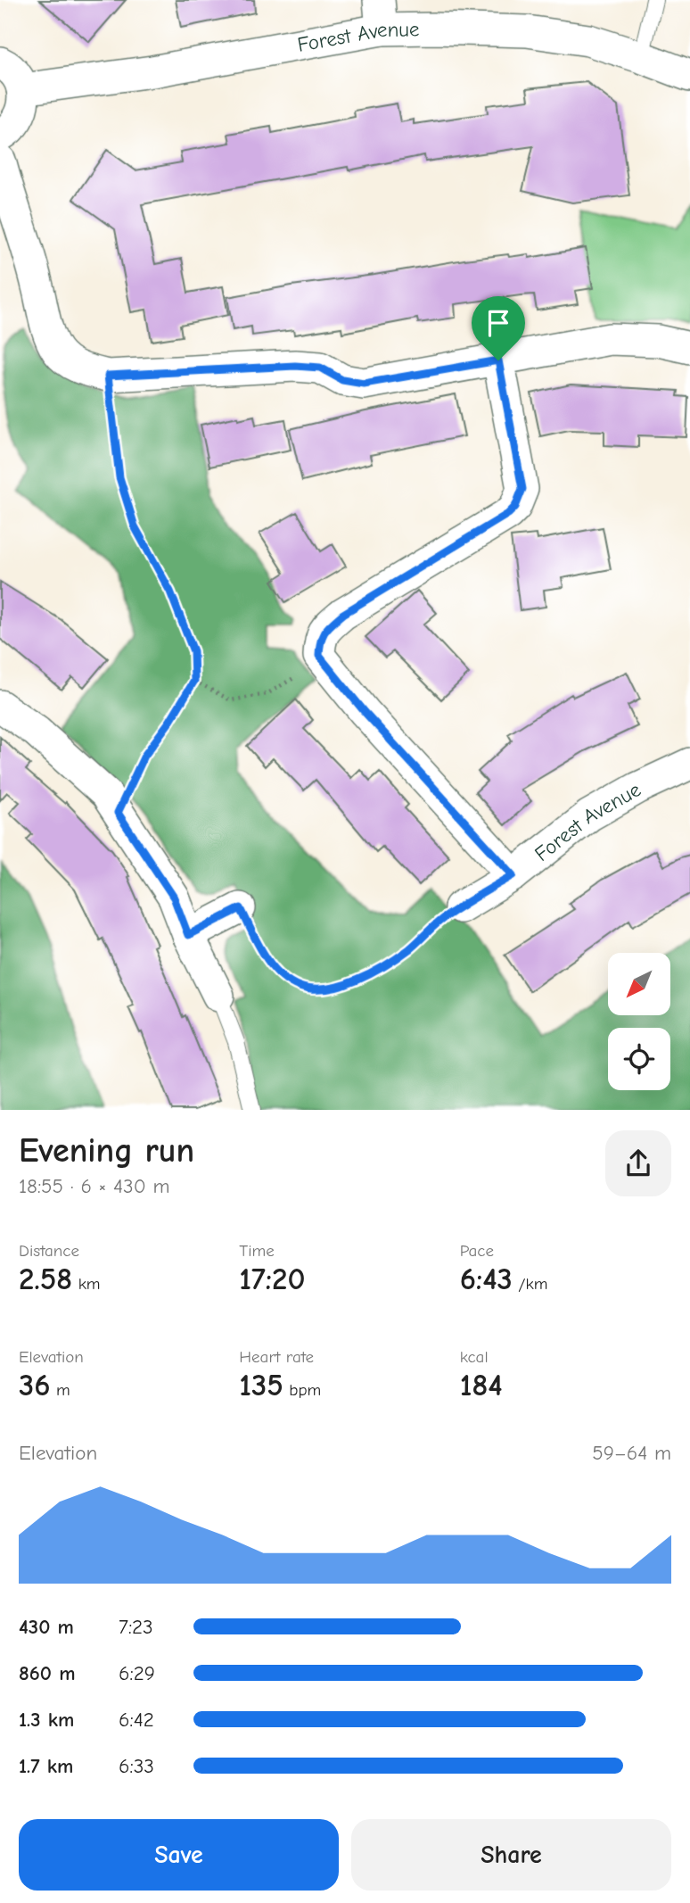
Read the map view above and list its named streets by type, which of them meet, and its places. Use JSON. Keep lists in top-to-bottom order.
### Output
{
  "streets": {
    "street": ["Forest Avenue"]
  },
  "north": "bottom left",
  "page": {
    "heading": ["Evening run", "18:55 · 6 × 430 m"],
    "stats": [
      ["Distance", "2.58 km"],
      ["Time", "17:20"],
      ["Pace", "6:43 /km"],
      ["Elevation", "36 m"],
      ["Heart rate", "135 bpm"],
      ["kcal", "184"]
    ],
    "chart": ["Elevation", "59–64 m"],
    "list": [
      {
        "name": "430 m",
        "note": "7:23"
      },
      {
        "name": "860 m",
        "note": "6:29"
      },
      {
        "name": "1.3 km",
        "note": "6:42"
      },
      {
        "name": "1.7 km",
        "note": "6:33"
      }
    ],
    "buttons": ["Save", "Share"]
  }
}
